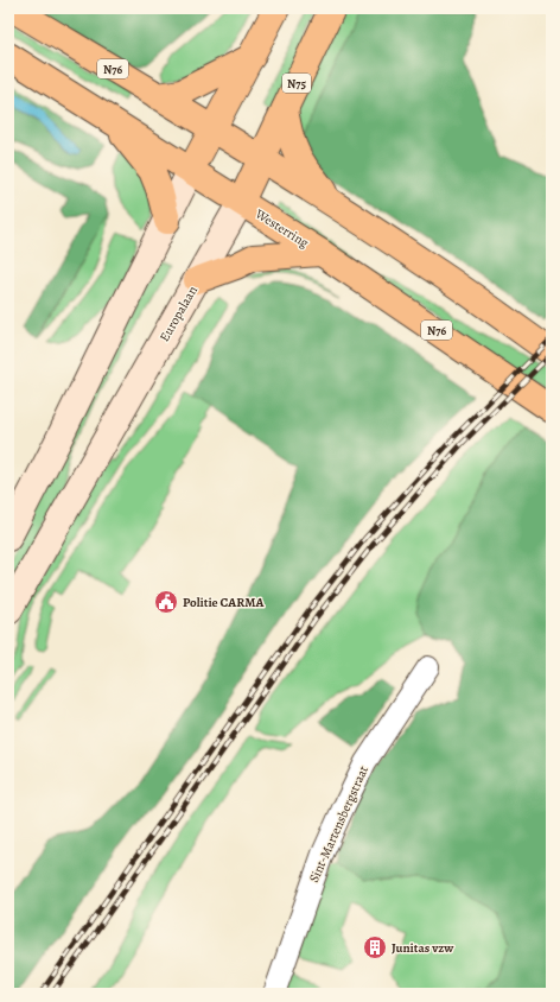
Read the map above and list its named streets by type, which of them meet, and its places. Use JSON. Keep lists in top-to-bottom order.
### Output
{
  "streets": {
    "main road": [
      "N76",
      "N75",
      "Westerring",
      "Europalaan"
    ],
    "street": ["Sint-Martensbergstraat"]
  },
  "crossings": [
    ["N76", "Europalaan"],
    ["Westerring", "Europalaan"]
  ],
  "places": {
    "public building": ["Politie CARMA"],
    "building": ["Junitas vzw"]
  }
}
